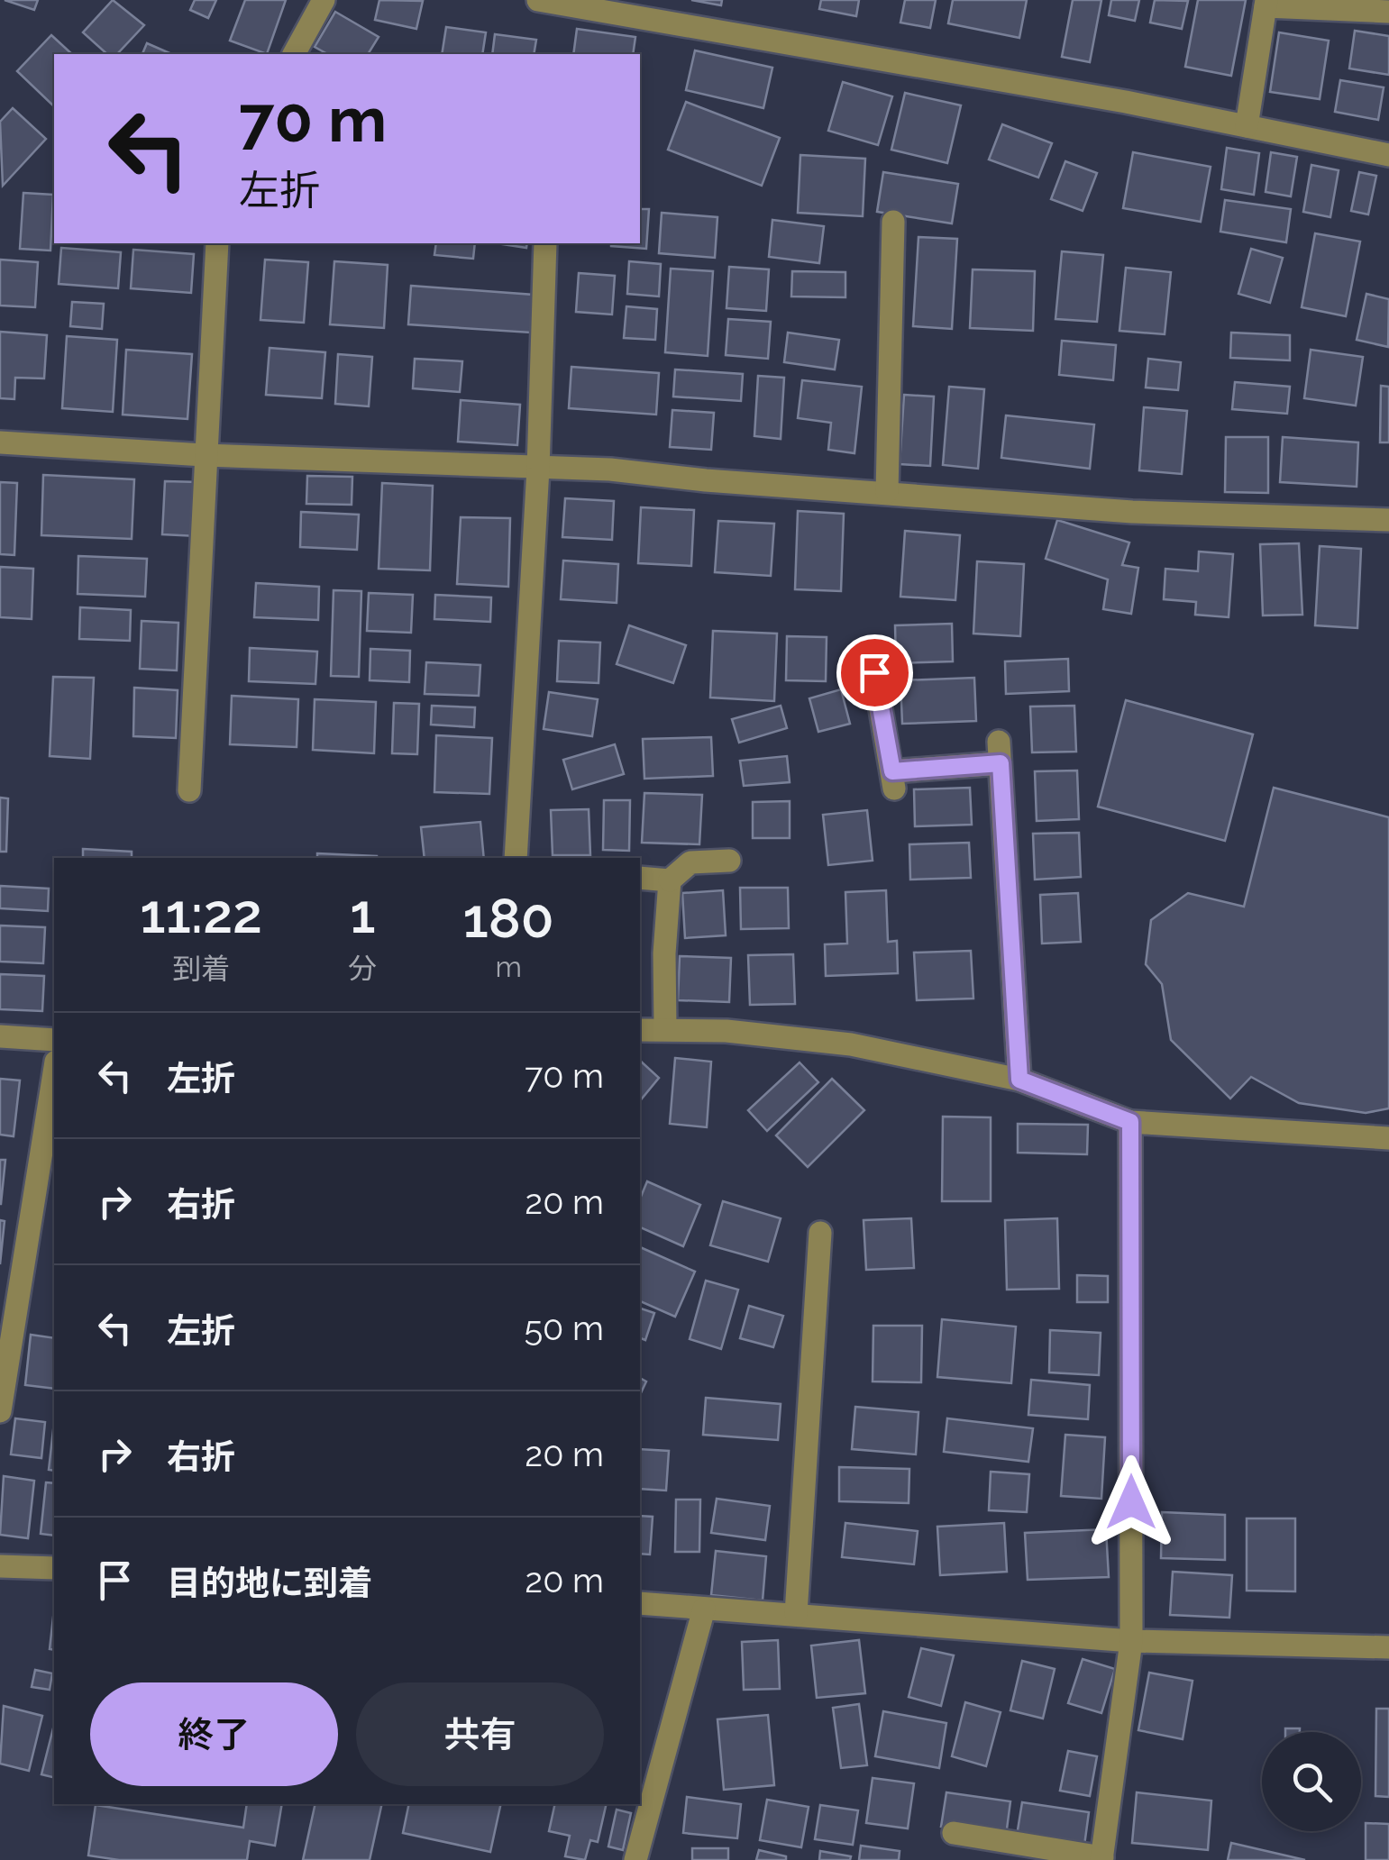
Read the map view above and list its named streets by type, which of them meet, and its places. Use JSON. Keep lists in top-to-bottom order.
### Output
{
  "page": {
    "turn": ["70 m", "左折"],
    "eta": [
      "11:22",
      "到着",
      "1",
      "分",
      "180",
      "m"
    ],
    "list": [
      {
        "name": "左折",
        "value": "70 m"
      },
      {
        "name": "右折",
        "value": "20 m"
      },
      {
        "name": "左折",
        "value": "50 m"
      },
      {
        "name": "右折",
        "value": "20 m"
      },
      {
        "name": "目的地に到着",
        "value": "20 m"
      }
    ],
    "buttons": ["終了", "共有"]
  }
}
